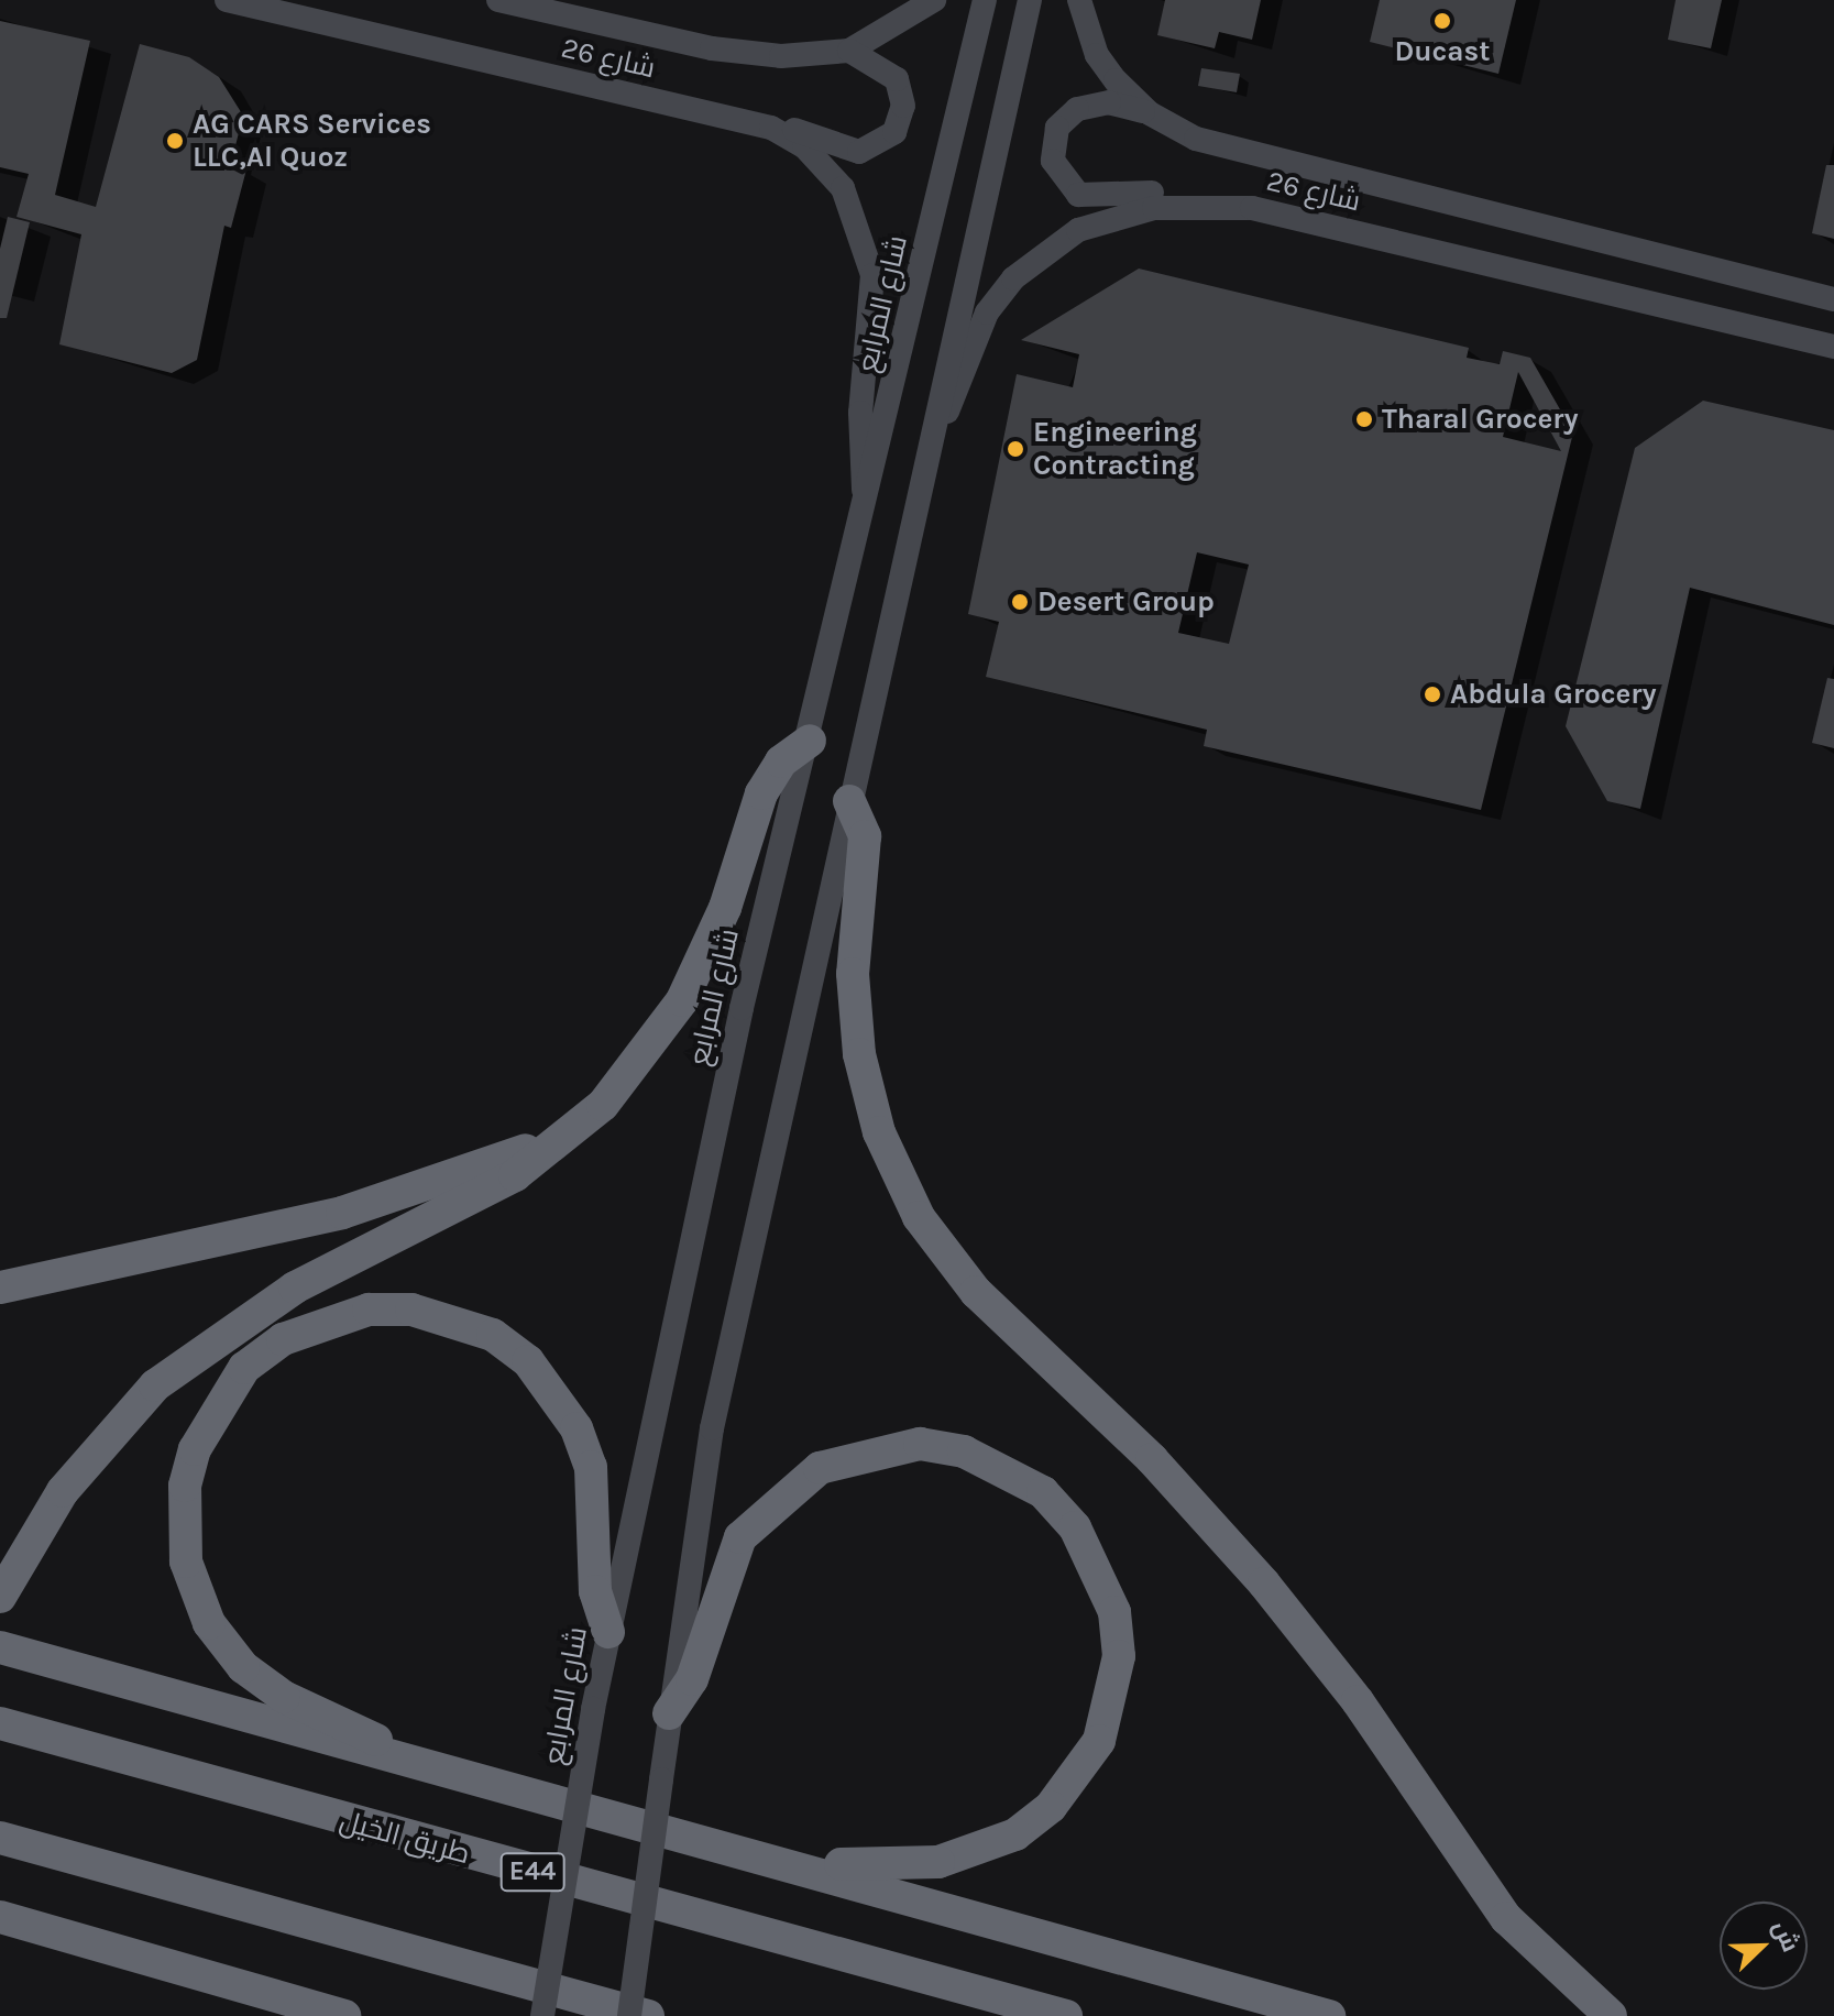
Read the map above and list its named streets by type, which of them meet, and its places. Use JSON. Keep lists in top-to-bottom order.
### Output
{
  "streets": {
    "highway": ["طريق الخيل", "E44"],
    "main road": ["شارع 26", "شارع المرابع"]
  },
  "crossings": [
    ["شارع 26", "شارع المرابع"]
  ],
  "places": [
    "Ducast",
    "AG CARS Services LLC,Al Quoz",
    "Tharal Grocery",
    "Engineering Contracting",
    "Desert Group",
    "Abdula Grocery"
  ],
  "north": "top right"
}
